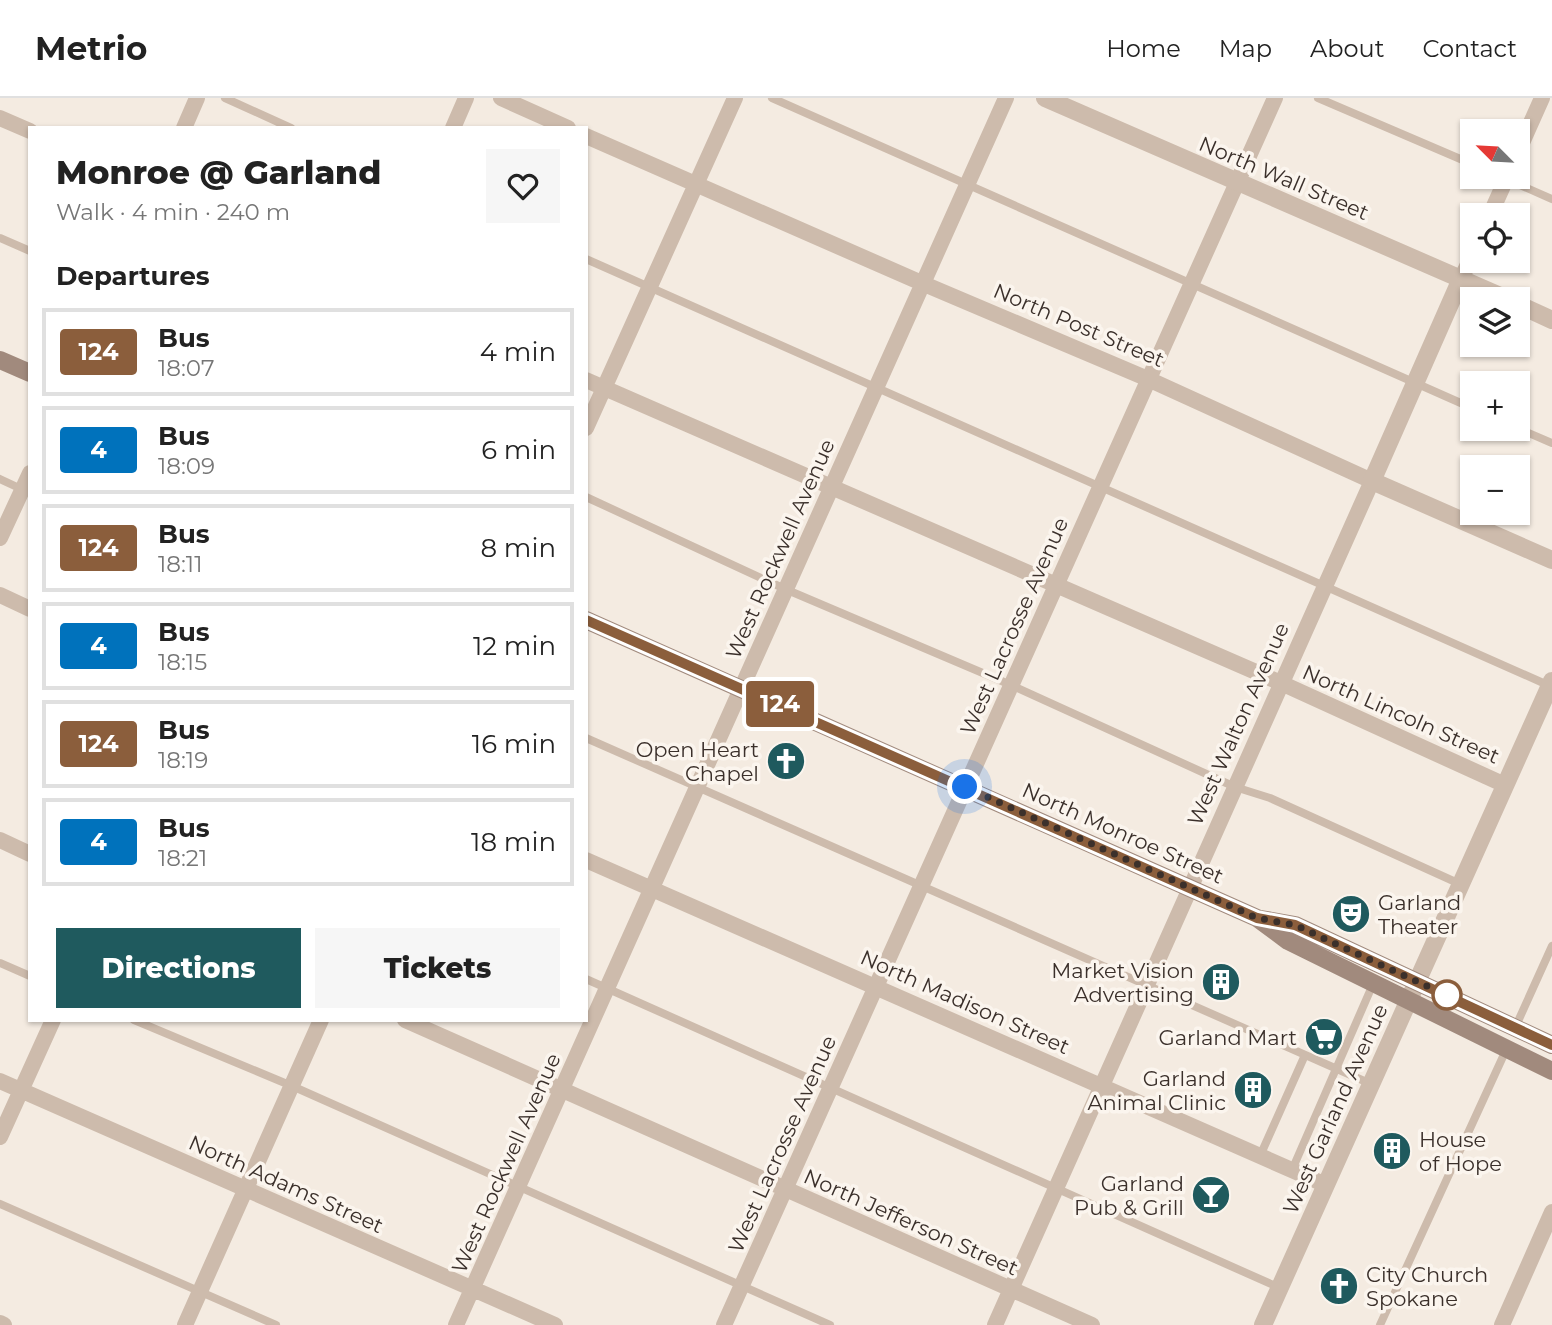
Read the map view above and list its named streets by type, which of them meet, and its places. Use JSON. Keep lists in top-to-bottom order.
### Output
{
  "streets": {
    "main road": ["North Monroe Street"],
    "street": [
      "North Wall Street",
      "North Post Street",
      "West Rockwell Avenue",
      "West Lacrosse Avenue",
      "North Lincoln Street",
      "West Walton Avenue",
      "North Madison Street",
      "West Garland Avenue",
      "North Adams Street",
      "North Jefferson Street"
    ]
  },
  "crossings": [
    ["North Wall Street", "West Lacrosse Avenue"],
    ["North Wall Street", "West Walton Avenue"],
    ["North Post Street", "West Rockwell Avenue"],
    ["North Post Street", "West Lacrosse Avenue"],
    ["North Post Street", "West Walton Avenue"],
    ["West Rockwell Avenue", "North Lincoln Street"],
    ["West Rockwell Avenue", "North Monroe Street"],
    ["West Rockwell Avenue", "North Madison Street"],
    ["West Rockwell Avenue", "North Adams Street"],
    ["West Rockwell Avenue", "North Jefferson Street"],
    ["West Lacrosse Avenue", "North Lincoln Street"],
    ["West Lacrosse Avenue", "North Monroe Street"],
    ["West Lacrosse Avenue", "North Madison Street"],
    ["West Lacrosse Avenue", "North Jefferson Street"],
    ["North Lincoln Street", "West Walton Avenue"],
    ["North Lincoln Street", "West Garland Avenue"],
    ["West Walton Avenue", "North Monroe Street"],
    ["West Walton Avenue", "North Madison Street"],
    ["West Walton Avenue", "North Jefferson Street"],
    ["North Monroe Street", "West Garland Avenue"],
    ["North Madison Street", "West Garland Avenue"]
  ],
  "places": {
    "church": ["Open Heart Chapel", "City Church Spokane"],
    "theatre": ["Garland Theater"],
    "building": ["Market Vision Advertising", "Garland Animal Clinic", "House of Hope"],
    "supermarket": ["Garland Mart"],
    "bar": ["Garland Pub & Grill"]
  },
  "lines": ["bus line 124"],
  "north": "top left",
  "page": {
    "header": "Metrio",
    "nav": [
      "Home",
      "Map",
      "About",
      "Contact"
    ],
    "on_map": "124",
    "map_buttons": ["+", "−"],
    "heading": [
      ["Monroe @ Garland", "Walk · 4 min · 240 m"],
      "Departures"
    ],
    "list": [
      {
        "mark": "124",
        "name": "Bus",
        "note": "18:07",
        "value": "4 min"
      },
      {
        "mark": "4",
        "name": "Bus",
        "note": "18:09",
        "value": "6 min"
      },
      {
        "mark": "124",
        "name": "Bus",
        "note": "18:11",
        "value": "8 min"
      },
      {
        "mark": "4",
        "name": "Bus",
        "note": "18:15",
        "value": "12 min"
      },
      {
        "mark": "124",
        "name": "Bus",
        "note": "18:19",
        "value": "16 min"
      },
      {
        "mark": "4",
        "name": "Bus",
        "note": "18:21",
        "value": "18 min"
      }
    ],
    "buttons": ["Directions", "Tickets"]
  }
}
